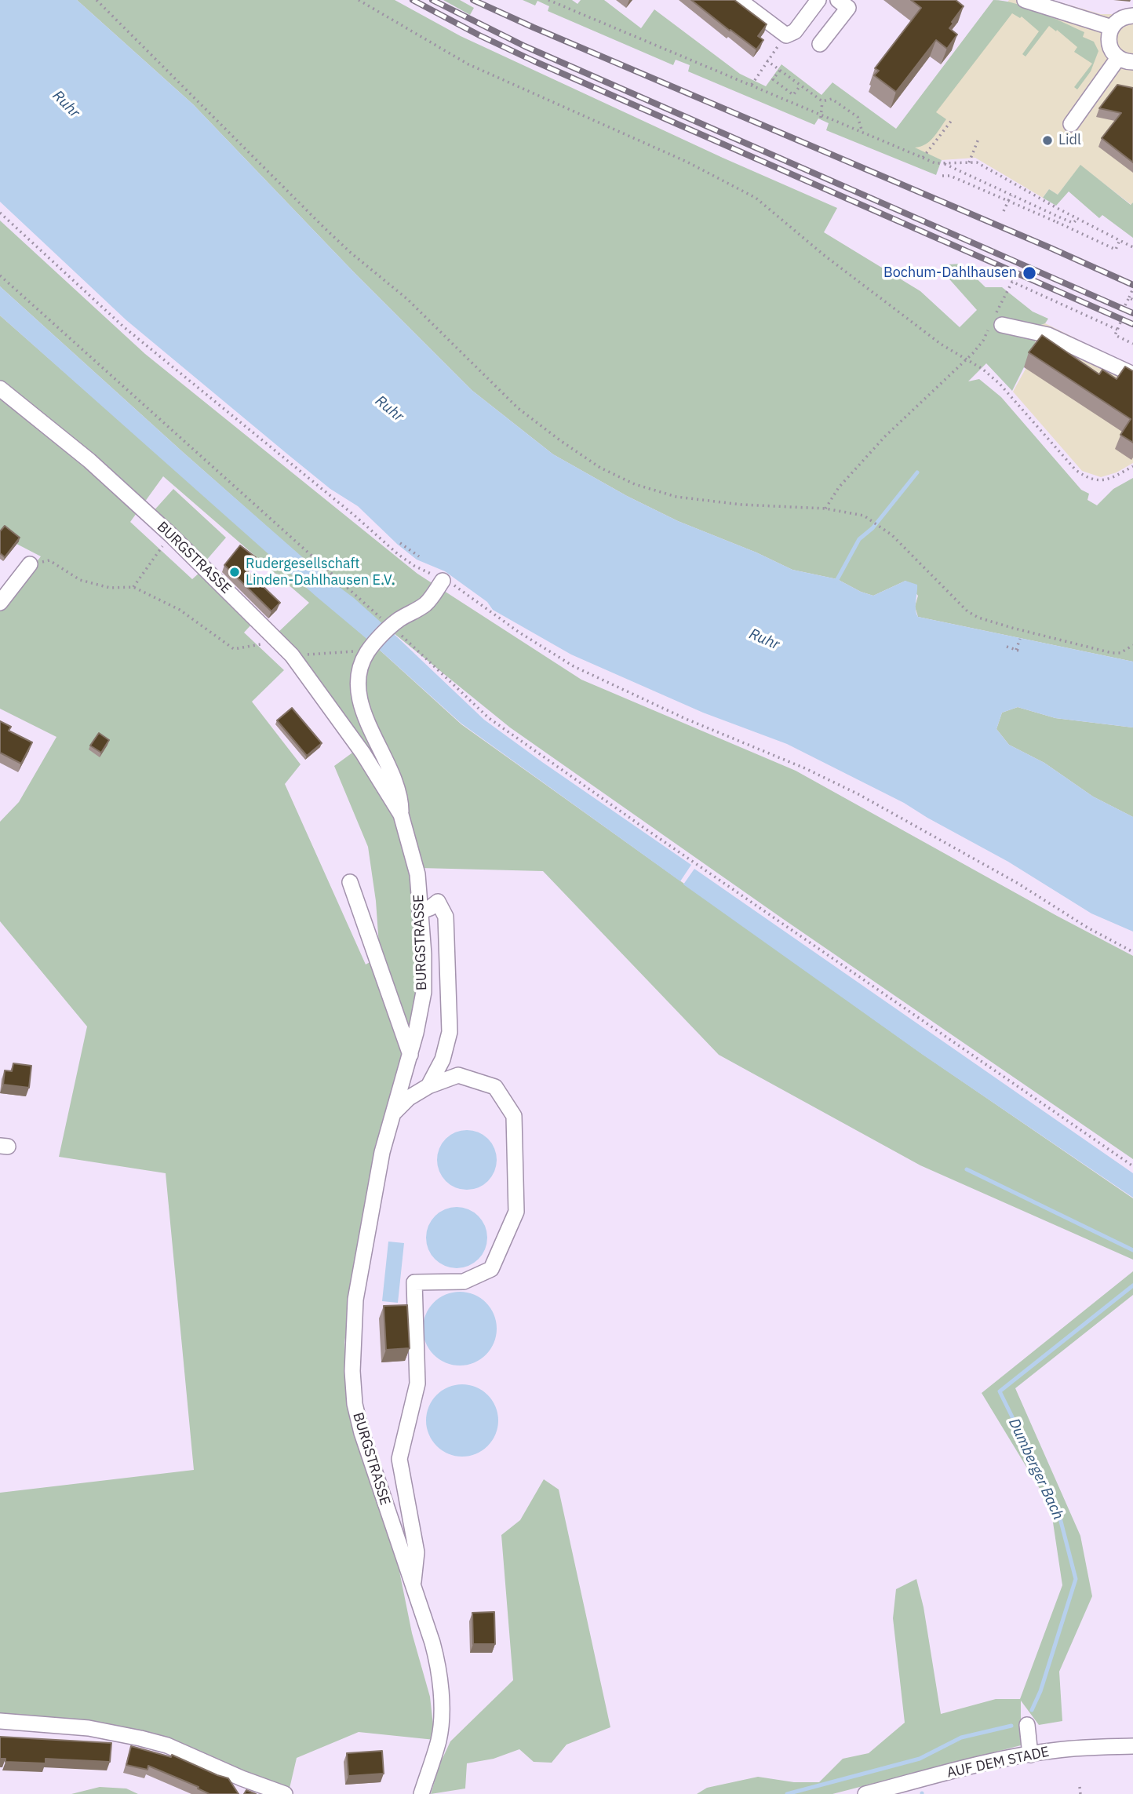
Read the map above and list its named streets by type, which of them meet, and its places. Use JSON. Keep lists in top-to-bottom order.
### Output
{
  "streets": {
    "street": ["BURGSTRASSE", "AUF DEM STADE"]
  },
  "water": ["Ruhr", "Dumberger Bach"],
  "places": ["Lidl", "Bochum-Dahlhausen", "Rudergesellschaft Linden-Dahlhausen E.V."]
}
